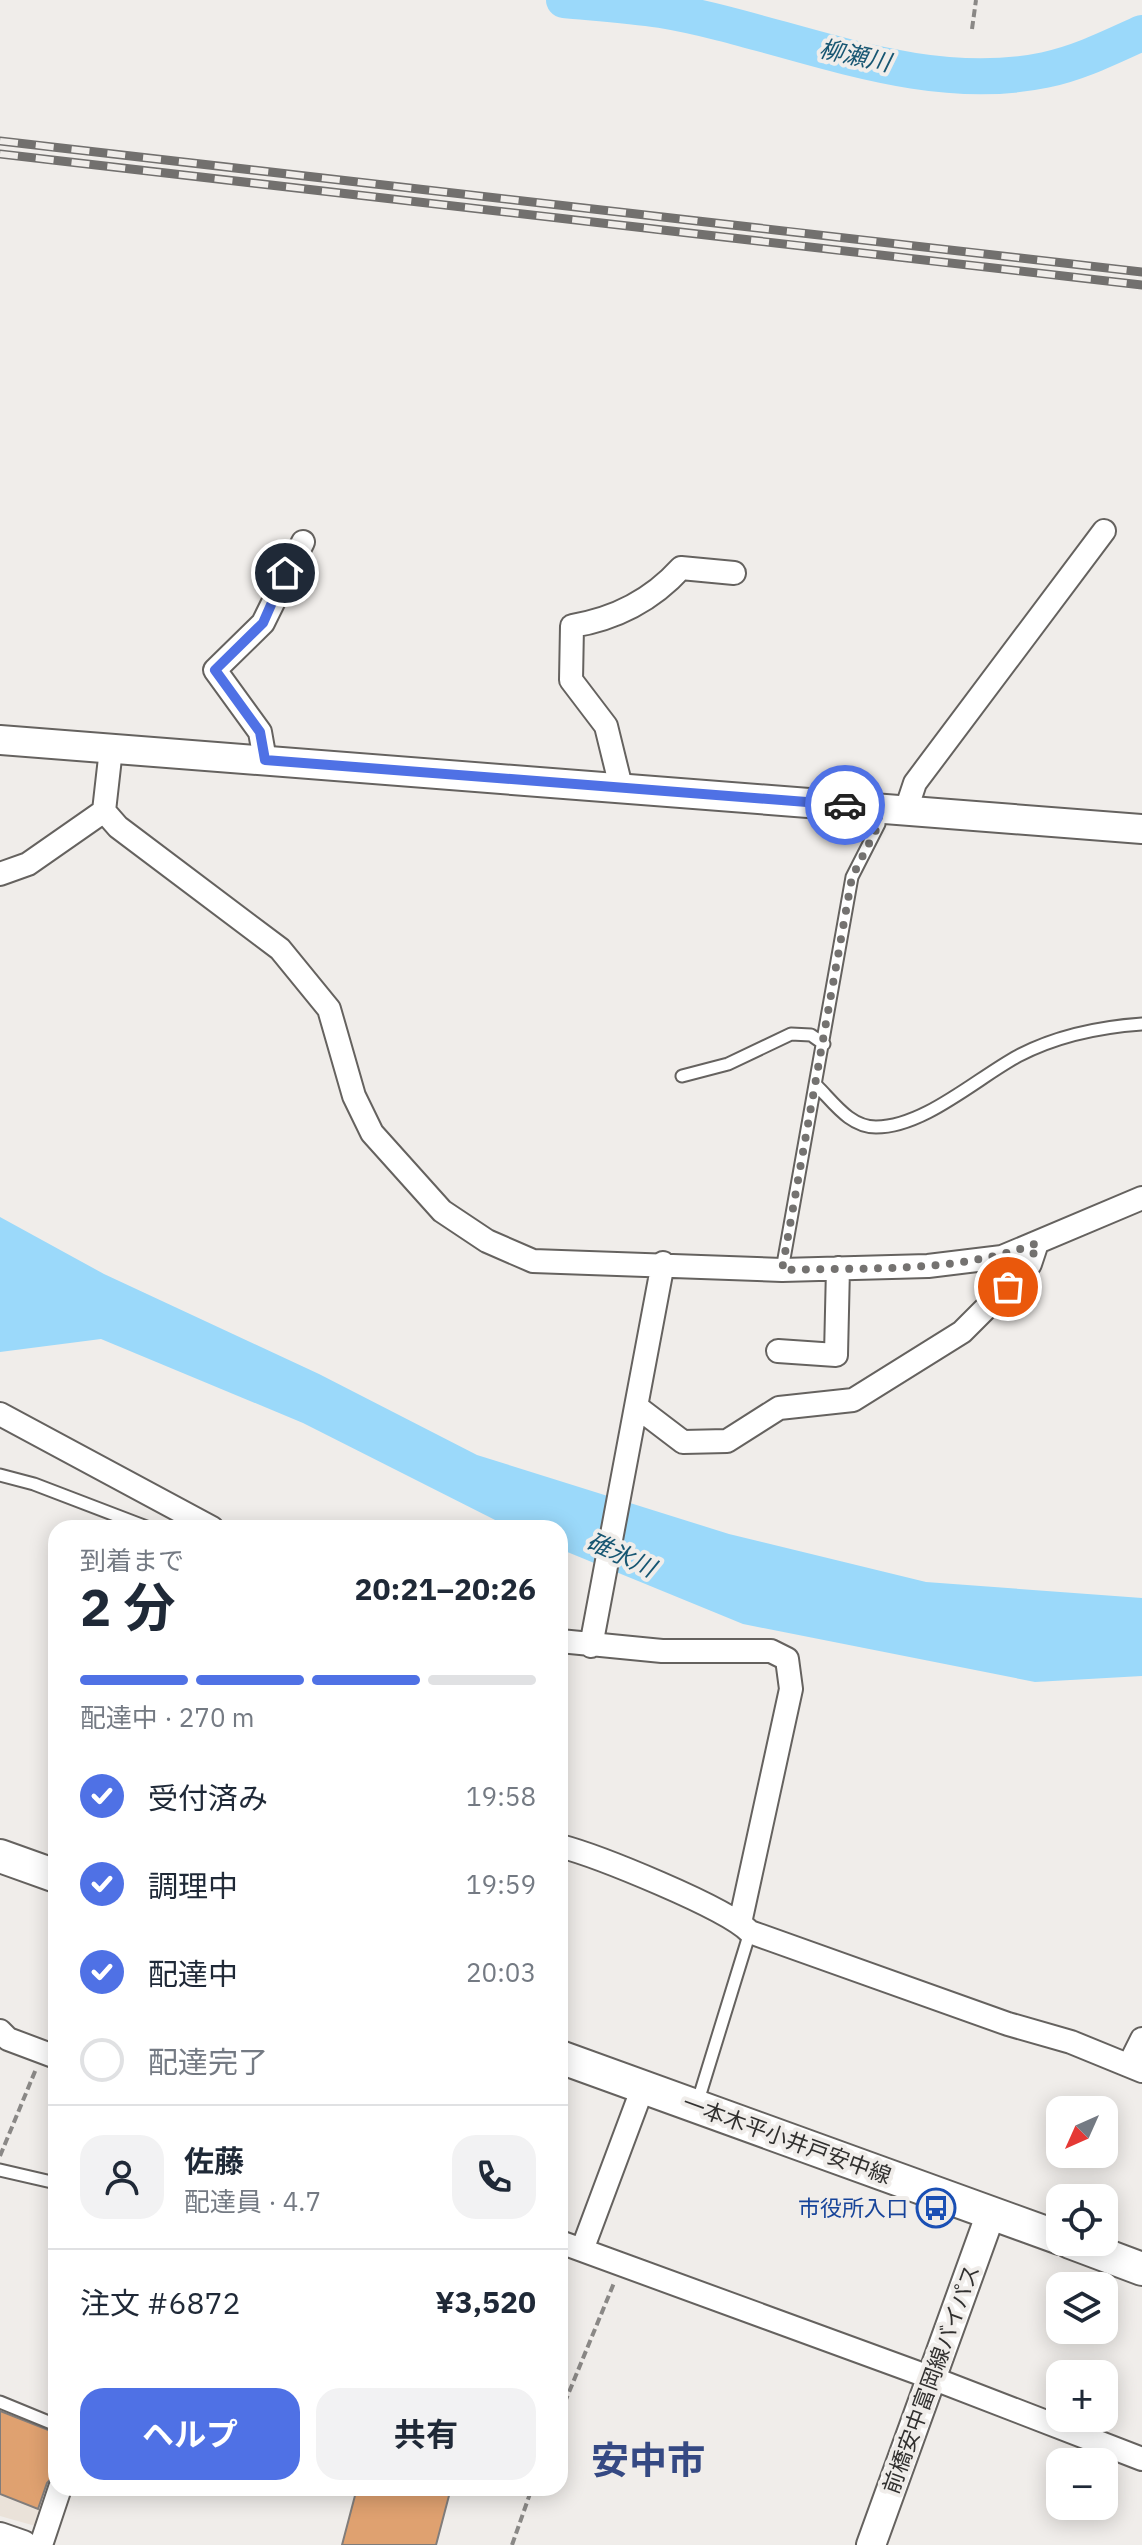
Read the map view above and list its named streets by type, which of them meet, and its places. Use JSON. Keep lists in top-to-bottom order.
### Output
{
  "streets": {
    "main road": ["一本木平小井戸安中線"],
    "street": ["前橋安中富岡線バイパス"]
  },
  "crossings": [
    ["一本木平小井戸安中線", "前橋安中富岡線バイパス"]
  ],
  "districts": ["安中市"],
  "water": ["柳瀬川", "碓氷川"],
  "places": {
    "bus stop": ["市役所入口"]
  },
  "north": "bottom left",
  "page": {
    "heading": ["2 分", "到着まで", "20:21–20:26"],
    "panel": [
      "佐藤",
      "配達員 · 4.7",
      "注文 #6872",
      "¥3,520"
    ],
    "bar": "配達中 · 270 m",
    "list": [
      ["受付済み", "19:58"],
      ["調理中", "19:59"],
      ["配達中", "20:03"],
      "配達完了"
    ],
    "map_buttons": ["+", "−"],
    "buttons": ["ヘルプ", "共有"]
  }
}
